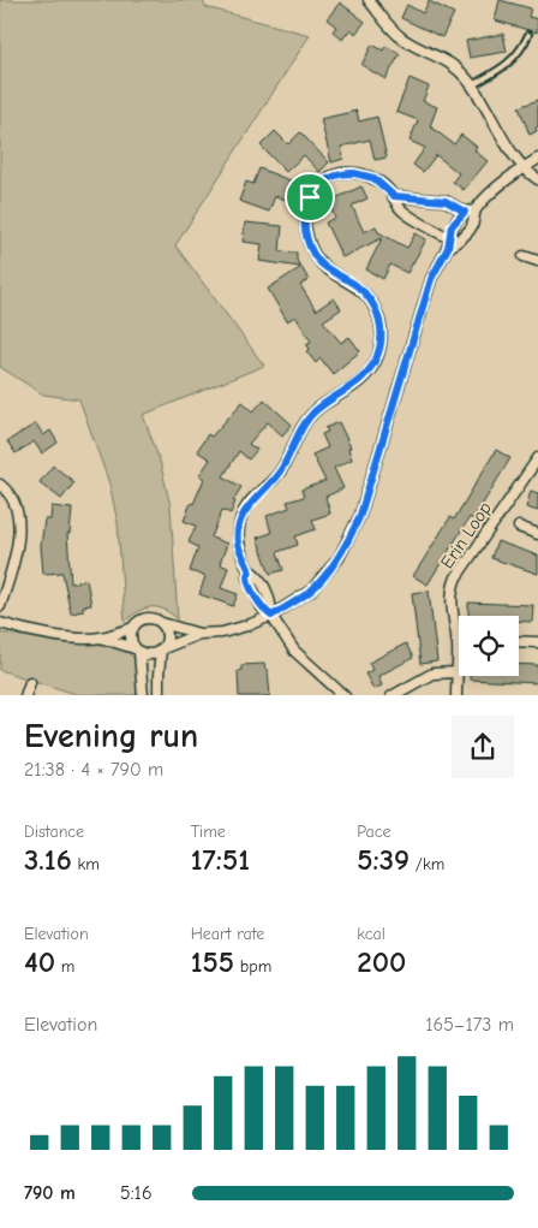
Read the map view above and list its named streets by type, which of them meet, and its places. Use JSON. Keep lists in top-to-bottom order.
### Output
{
  "streets": {
    "street": ["Erin Loop"]
  },
  "page": {
    "heading": ["Evening run", "21:38 · 4 × 790 m"],
    "stats": [
      ["Distance", "3.16 km"],
      ["Time", "17:51"],
      ["Pace", "5:39 /km"],
      ["Elevation", "40 m"],
      ["Heart rate", "155 bpm"],
      ["kcal", "200"]
    ],
    "chart": ["Elevation", "165–173 m"],
    "list": [
      {
        "name": "790 m",
        "note": "5:16"
      }
    ]
  }
}
